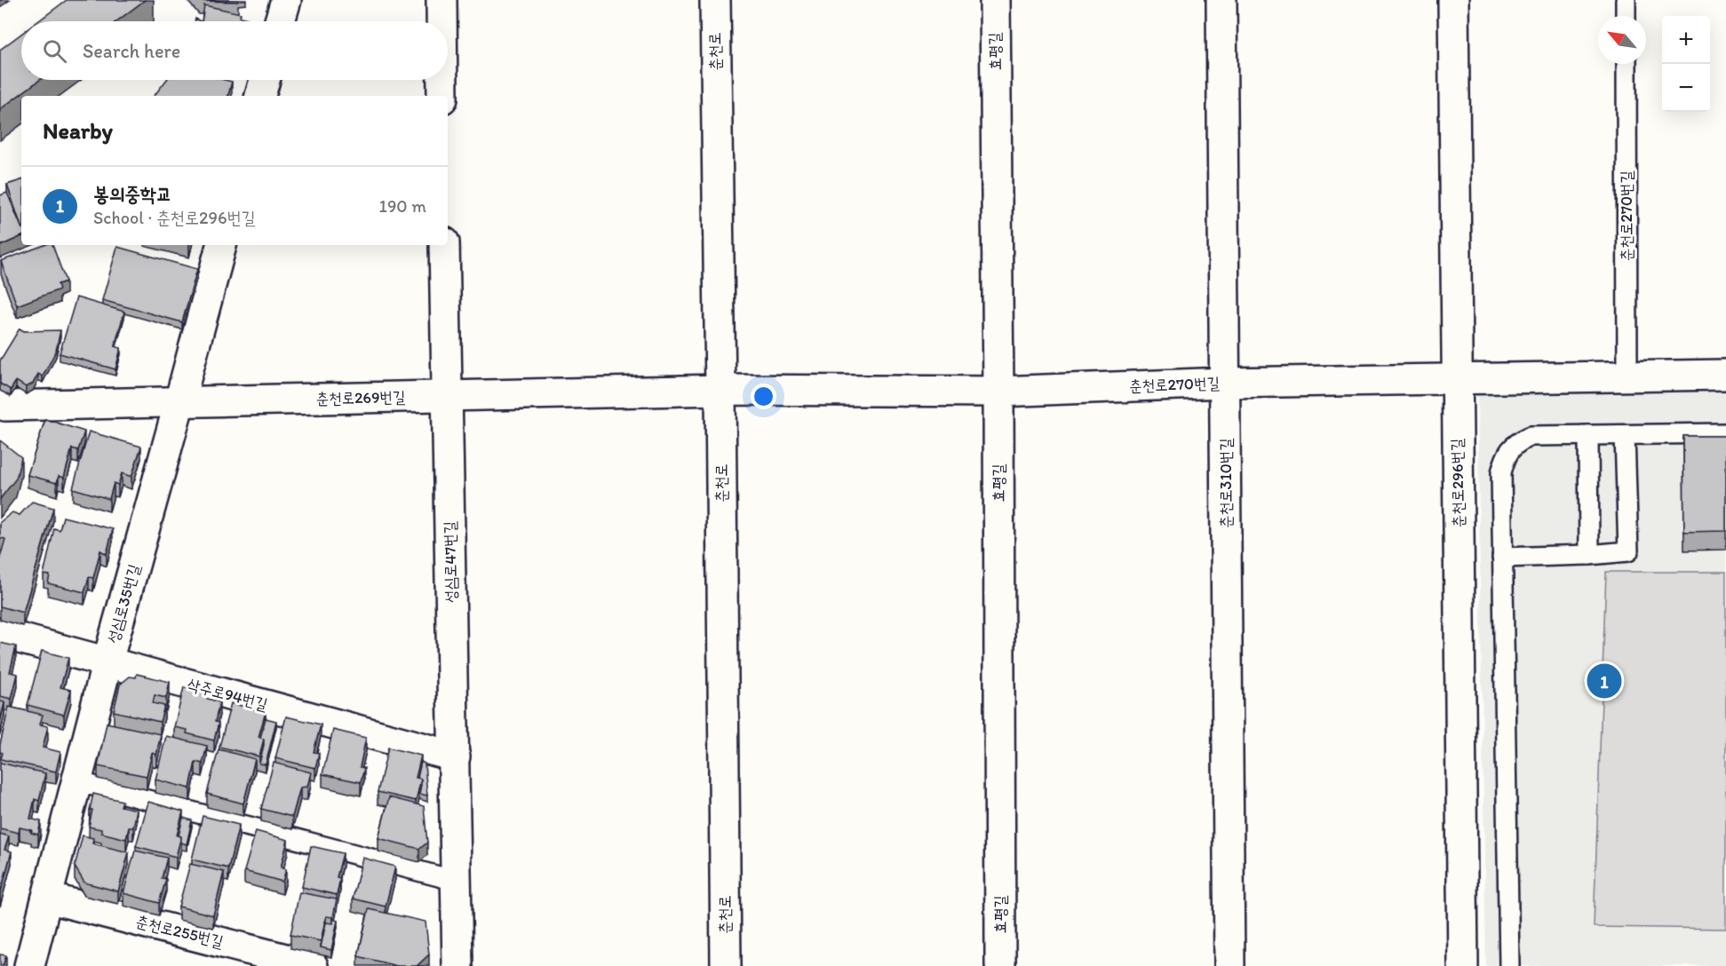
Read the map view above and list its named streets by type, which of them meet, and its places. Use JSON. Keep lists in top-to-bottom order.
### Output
{
  "streets": {
    "street": [
      "춘천로",
      "효평길",
      "춘천로270번길",
      "춘천로269번길",
      "춘천로310번길",
      "춘천로296번길",
      "성심로47번길",
      "성심로35번길",
      "삭주로94번길",
      "춘천로255번길"
    ]
  },
  "crossings": [
    ["춘천로", "춘천로270번길"],
    ["춘천로", "춘천로269번길"],
    ["효평길", "춘천로270번길"],
    ["춘천로270번길", "춘천로269번길"],
    ["춘천로270번길", "춘천로310번길"],
    ["춘천로270번길", "춘천로296번길"],
    ["춘천로269번길", "성심로47번길"],
    ["춘천로269번길", "성심로35번길"],
    ["성심로47번길", "삭주로94번길"],
    ["성심로35번길", "삭주로94번길"],
    ["성심로35번길", "춘천로255번길"]
  ],
  "north": "top left",
  "page": {
    "map_buttons": ["+", "−"],
    "search": "Search here",
    "heading": "Nearby",
    "list": [
      {
        "mark": "1",
        "name": "봉의중학교",
        "note": "School · 춘천로296번길",
        "value": "190 m"
      }
    ],
    "pins": "1"
  }
}
